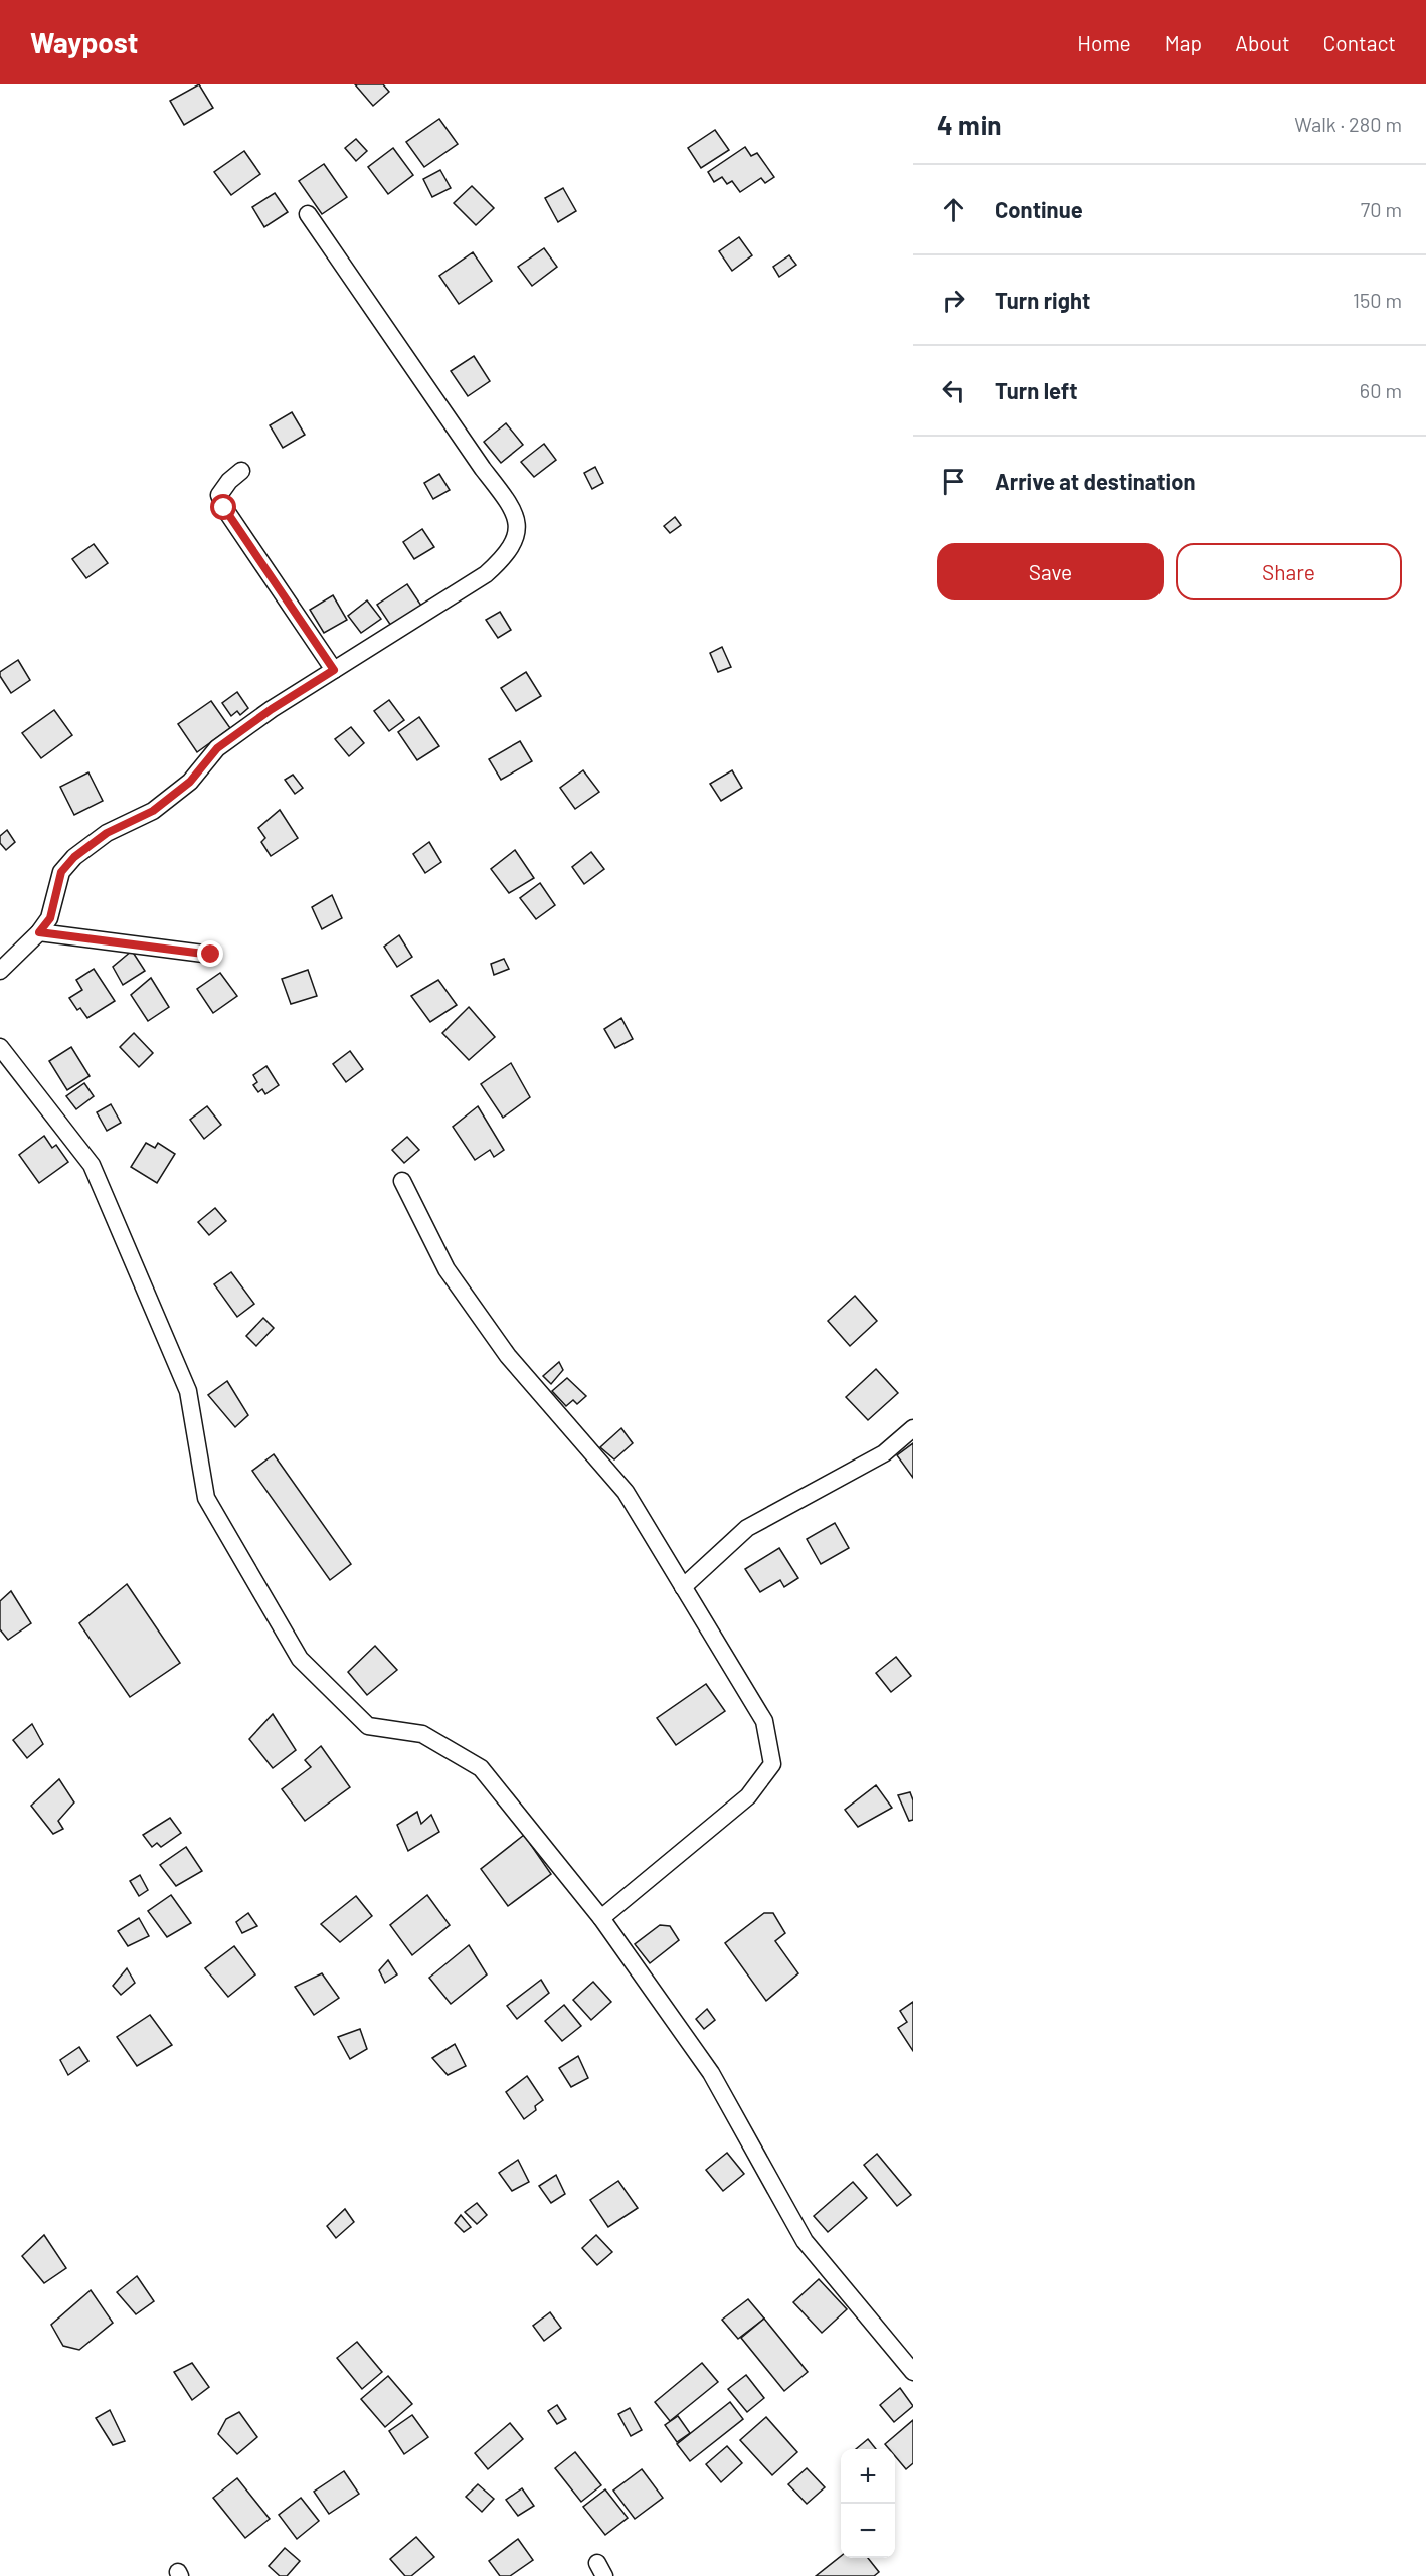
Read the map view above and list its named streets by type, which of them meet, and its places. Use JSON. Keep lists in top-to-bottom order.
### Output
{
  "page": {
    "header": "Waypost",
    "nav": [
      "Home",
      "Map",
      "About",
      "Contact"
    ],
    "heading": ["4 min", "Walk · 280 m"],
    "list": [
      ["Continue", "70 m"],
      ["Turn right", "150 m"],
      ["Turn left", "60 m"],
      "Arrive at destination"
    ],
    "buttons": ["Save", "Share"],
    "map_buttons": ["+", "−"]
  }
}
